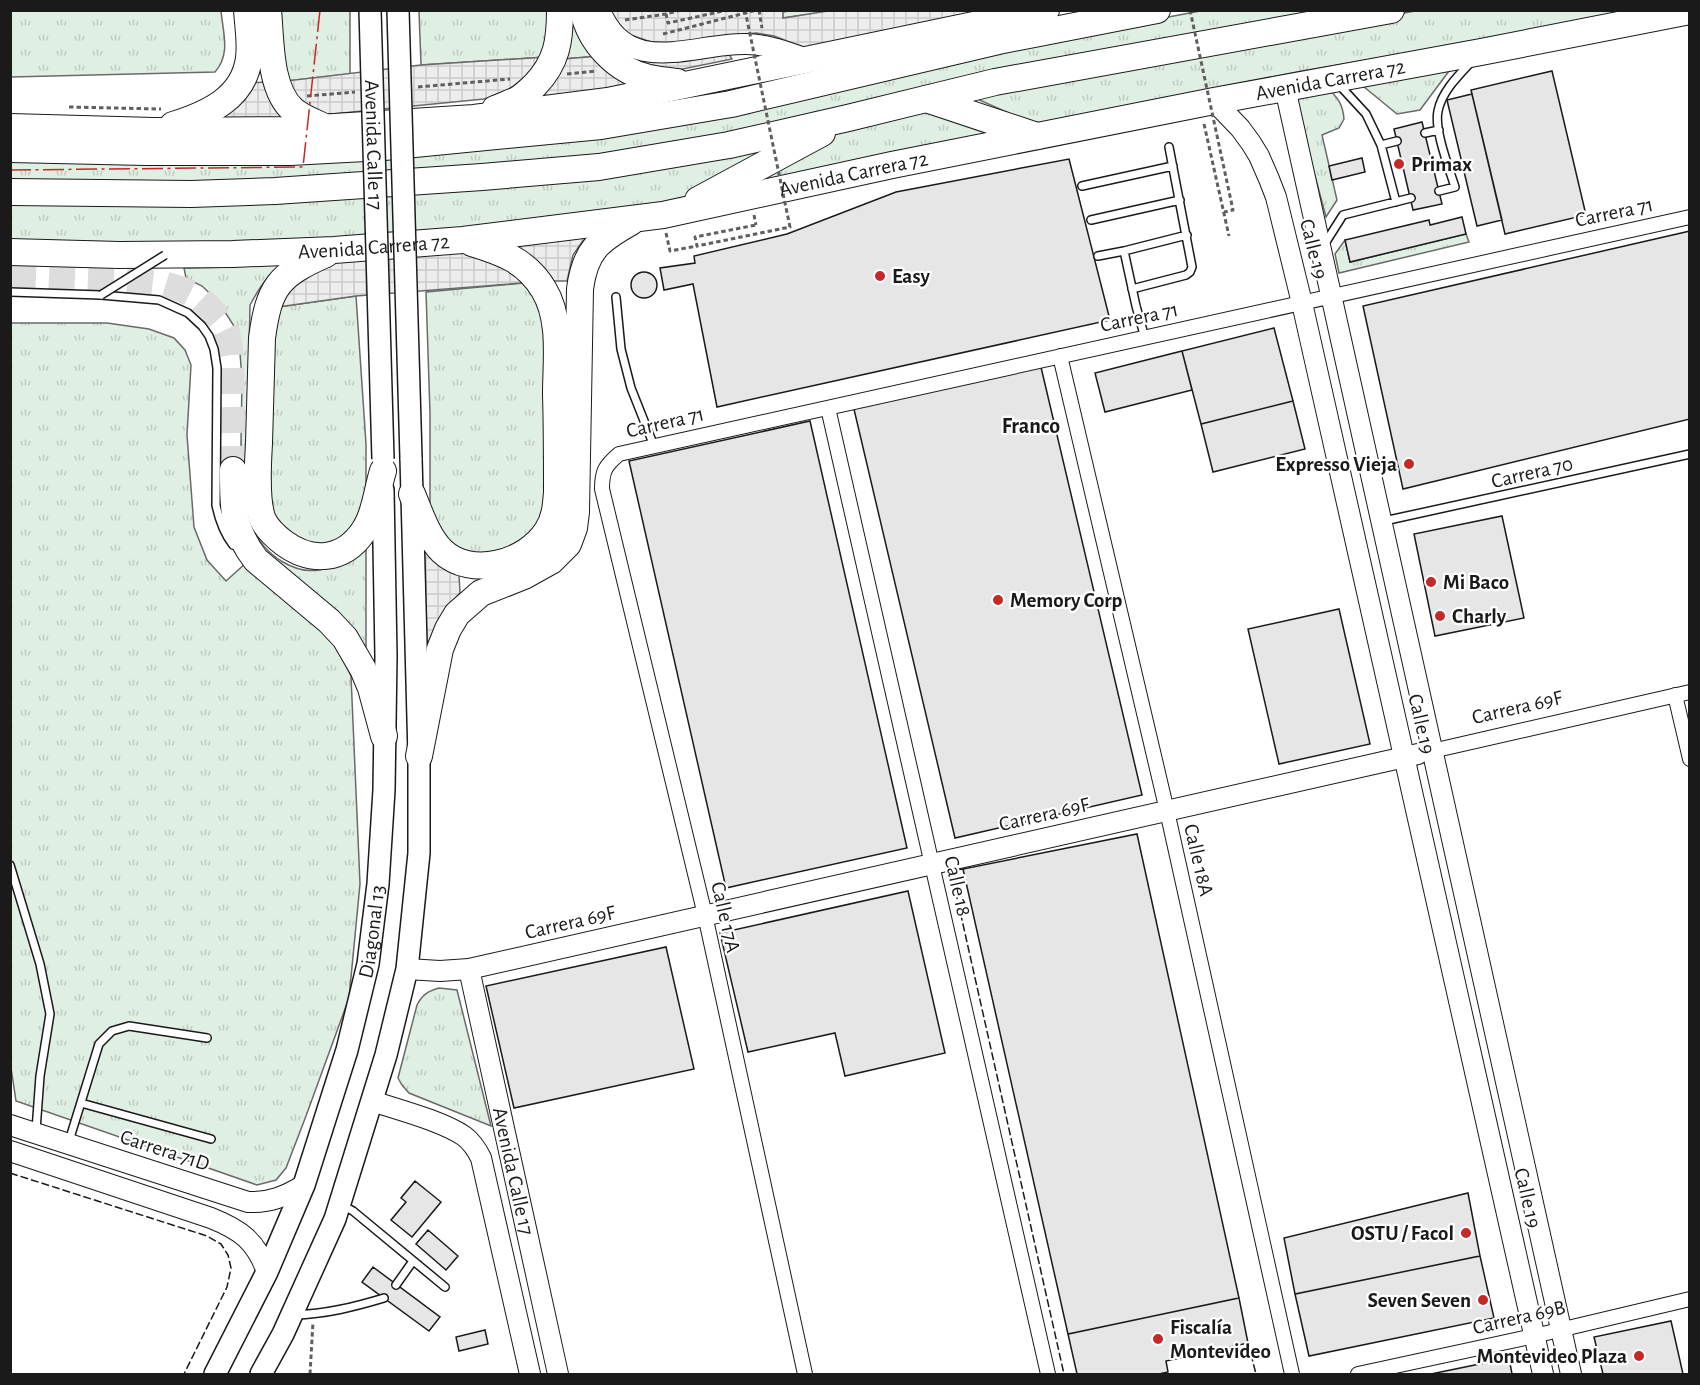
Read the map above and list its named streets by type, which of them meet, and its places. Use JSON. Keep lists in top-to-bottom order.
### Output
{
  "streets": {
    "highway": ["Avenida Carrera 72"],
    "main road": ["Avenida Calle 17", "Diagonal 13"],
    "street": [
      "Carrera 71",
      "Calle 19",
      "Carrera 69F",
      "Calle 18A",
      "Calle 18",
      "Calle 17A",
      "Carrera 71D",
      "Carrera 69B"
    ],
    "lane": ["Carrera 70"]
  },
  "crossings": [
    ["Avenida Carrera 72", "Calle 19"],
    ["Avenida Calle 17", "Carrera 69F"],
    ["Avenida Calle 17", "Diagonal 13"],
    ["Carrera 71", "Calle 19"],
    ["Carrera 71", "Calle 18A"],
    ["Carrera 71", "Calle 18"],
    ["Carrera 71", "Calle 17A"],
    ["Calle 19", "Carrera 70"],
    ["Calle 19", "Carrera 69F"],
    ["Calle 19", "Carrera 69B"],
    ["Carrera 69F", "Calle 18A"],
    ["Carrera 69F", "Calle 18"],
    ["Carrera 69F", "Calle 17A"],
    ["Carrera 69F", "Diagonal 13"],
    ["Diagonal 13", "Carrera 71D"]
  ],
  "districts": ["Franco"],
  "places": [
    "Primax",
    "Easy",
    "Expresso Vieja",
    "Mi Baco",
    "Memory Corp",
    "Charly",
    "OSTU / Facol",
    "Seven Seven",
    "Fiscalía Montevideo",
    "Montevideo Plaza"
  ]
}
